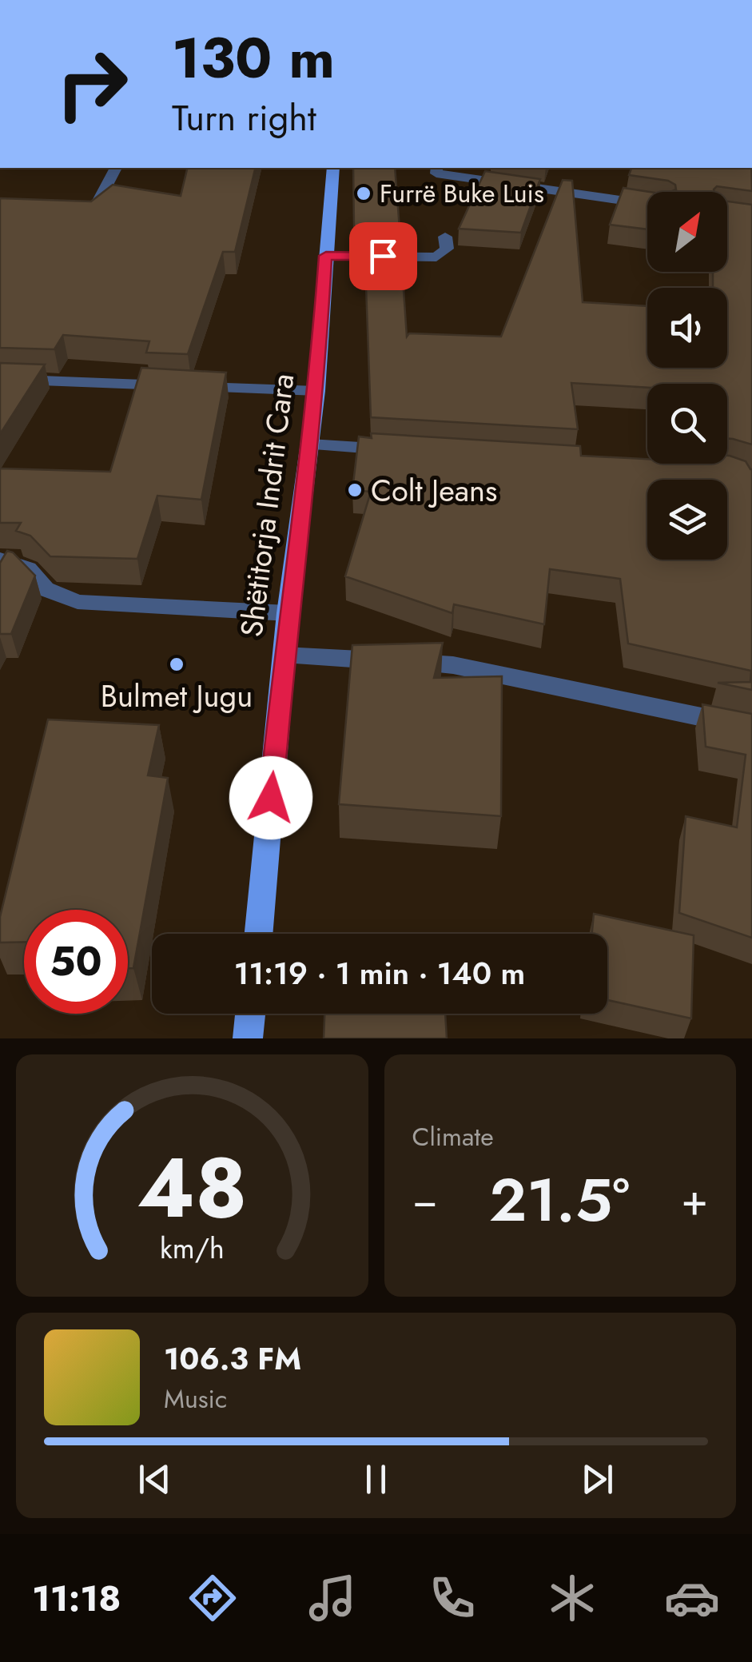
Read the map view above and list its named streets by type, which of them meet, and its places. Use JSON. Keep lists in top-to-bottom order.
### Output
{
  "streets": {
    "main road": ["Shëtitorja Indrit Cara"]
  },
  "places": ["Furrë Buke Luis", "Colt Jeans", "Bulmet Jugu"],
  "north": "top right",
  "page": {
    "turn": ["130 m", "Turn right"],
    "limit": "50",
    "trip": "11:19 · 1 min · 140 m",
    "tile": "Climate",
    "heat": ["−", "21.5°", "+"],
    "song": ["106.3 FM", "Music"],
    "tabs": "11:18",
    "gauge": ["48", "km/h"]
  }
}
